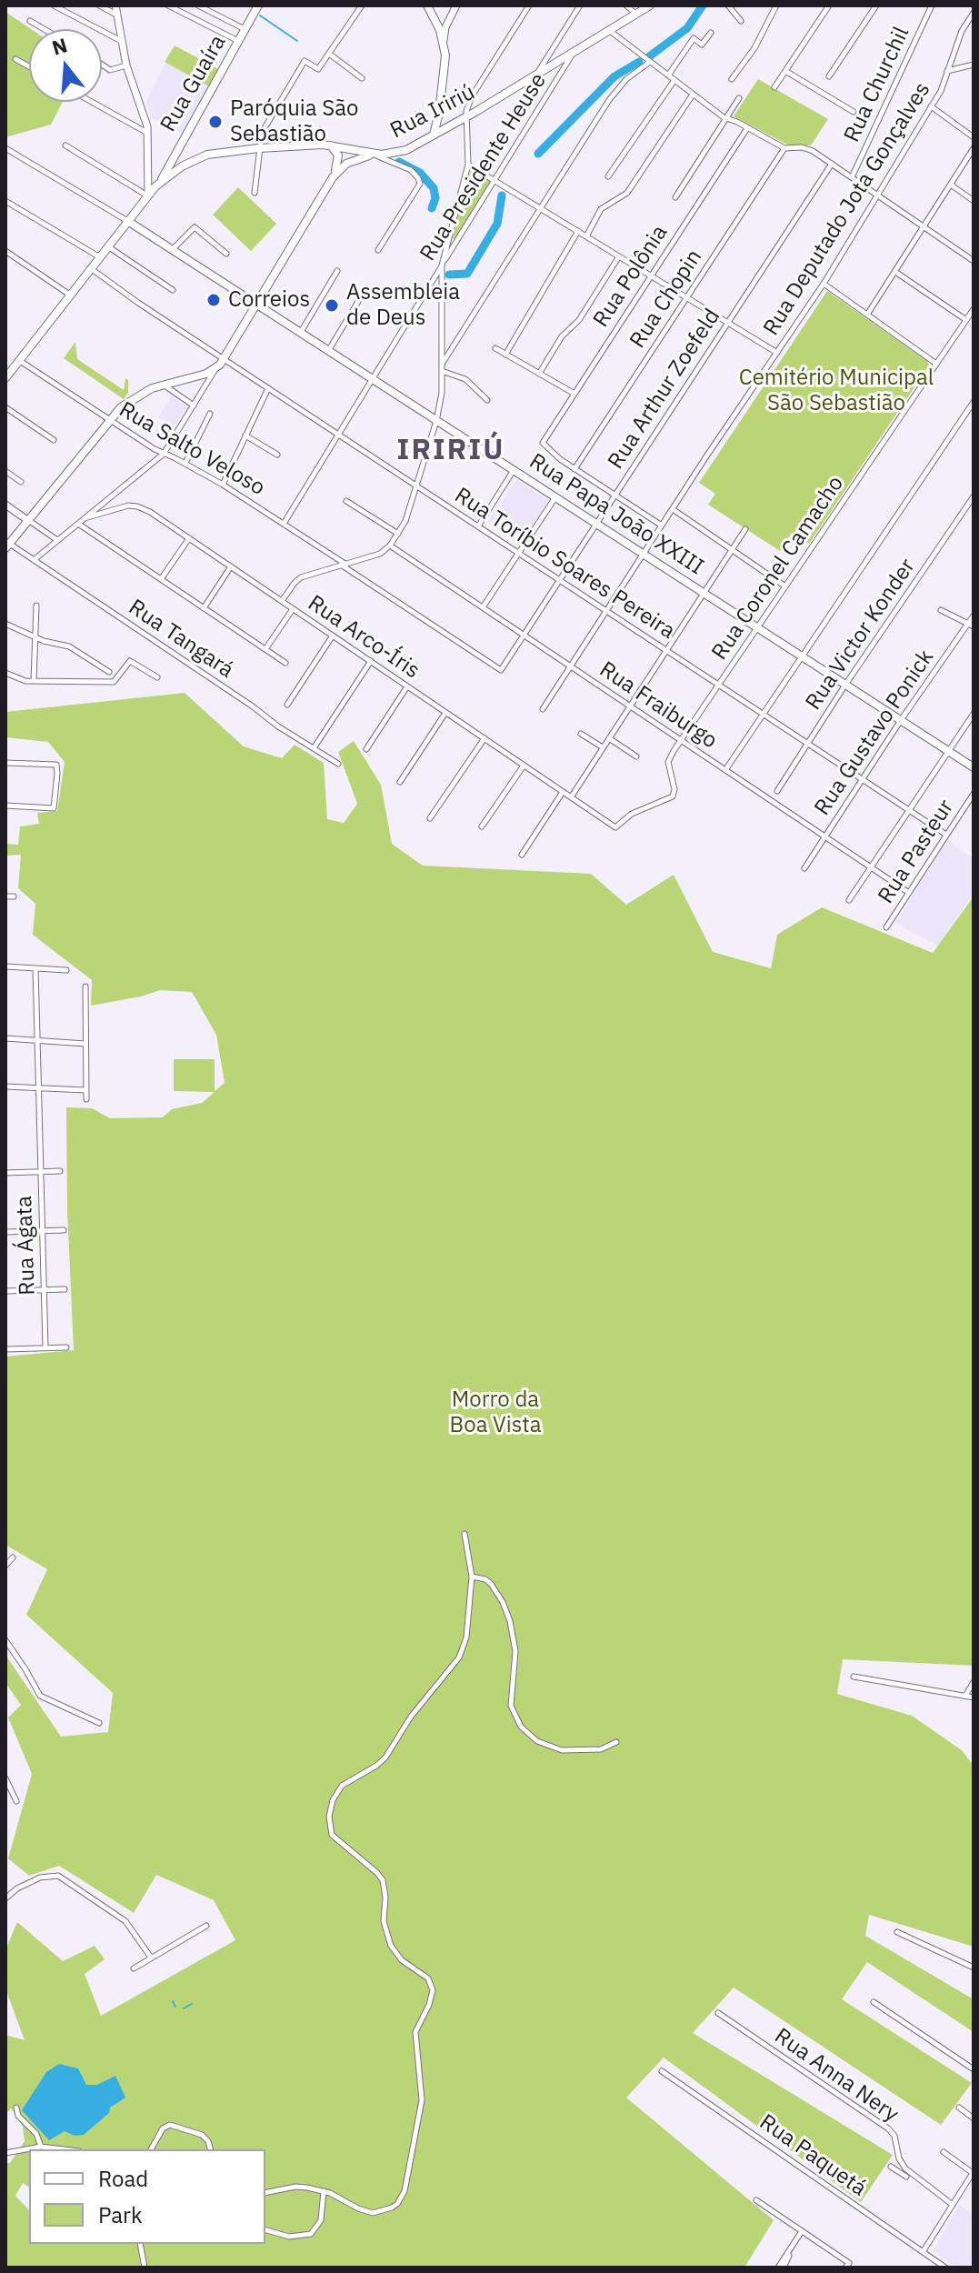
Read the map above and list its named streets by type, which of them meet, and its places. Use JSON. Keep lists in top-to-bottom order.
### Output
{
  "streets": {
    "main road": ["Rua Guaíra", "Rua Iririú", "Rua Papa João XXIII"],
    "street": [
      "Rua Churchil",
      "Rua Presidente Heuse",
      "Rua Deputado Jota Gonçalves",
      "Rua Polônia",
      "Rua Chopin",
      "Rua Arthur Zoefeld",
      "Rua Salto Veloso",
      "Rua Toríbio Soares Pereira",
      "Rua Coronel Camacho",
      "Rua Victor Konder",
      "Rua Arco-Íris",
      "Rua Tangará",
      "Rua Fraiburgo",
      "Rua Gustavo Ponick",
      "Rua Pasteur",
      "Rua Ágata",
      "Rua Anna Nery",
      "Rua Paquetá"
    ]
  },
  "crossings": [
    ["Rua Guaíra", "Rua Iririú"],
    ["Rua Iririú", "Rua Presidente Heuse"],
    ["Rua Iririú", "Rua Salto Veloso"],
    ["Rua Iririú", "Rua Papa João XXIII"],
    ["Rua Iririú", "Rua Toríbio Soares Pereira"],
    ["Rua Presidente Heuse", "Rua Salto Veloso"],
    ["Rua Presidente Heuse", "Rua Papa João XXIII"],
    ["Rua Presidente Heuse", "Rua Toríbio Soares Pereira"],
    ["Rua Deputado Jota Gonçalves", "Rua Papa João XXIII"],
    ["Rua Deputado Jota Gonçalves", "Rua Toríbio Soares Pereira"],
    ["Rua Deputado Jota Gonçalves", "Rua Fraiburgo"],
    ["Rua Polônia", "Rua Chopin"],
    ["Rua Arthur Zoefeld", "Rua Salto Veloso"],
    ["Rua Arthur Zoefeld", "Rua Papa João XXIII"],
    ["Rua Arthur Zoefeld", "Rua Toríbio Soares Pereira"],
    ["Rua Arthur Zoefeld", "Rua Fraiburgo"],
    ["Rua Papa João XXIII", "Rua Coronel Camacho"],
    ["Rua Papa João XXIII", "Rua Victor Konder"],
    ["Rua Papa João XXIII", "Rua Gustavo Ponick"],
    ["Rua Toríbio Soares Pereira", "Rua Coronel Camacho"],
    ["Rua Toríbio Soares Pereira", "Rua Victor Konder"],
    ["Rua Toríbio Soares Pereira", "Rua Gustavo Ponick"],
    ["Rua Toríbio Soares Pereira", "Rua Pasteur"],
    ["Rua Coronel Camacho", "Rua Arco-Íris"],
    ["Rua Coronel Camacho", "Rua Fraiburgo"],
    ["Rua Fraiburgo", "Rua Gustavo Ponick"],
    ["Rua Fraiburgo", "Rua Pasteur"]
  ],
  "districts": ["IRIRIÚ"],
  "parks": ["Cemitério Municipal São Sebastião", "Morro da Boa Vista"],
  "places": ["Paróquia São Sebastião", "Correios", "Assembleia de Deus"],
  "legend": ["Road", "Park"],
  "north": "top"
}
